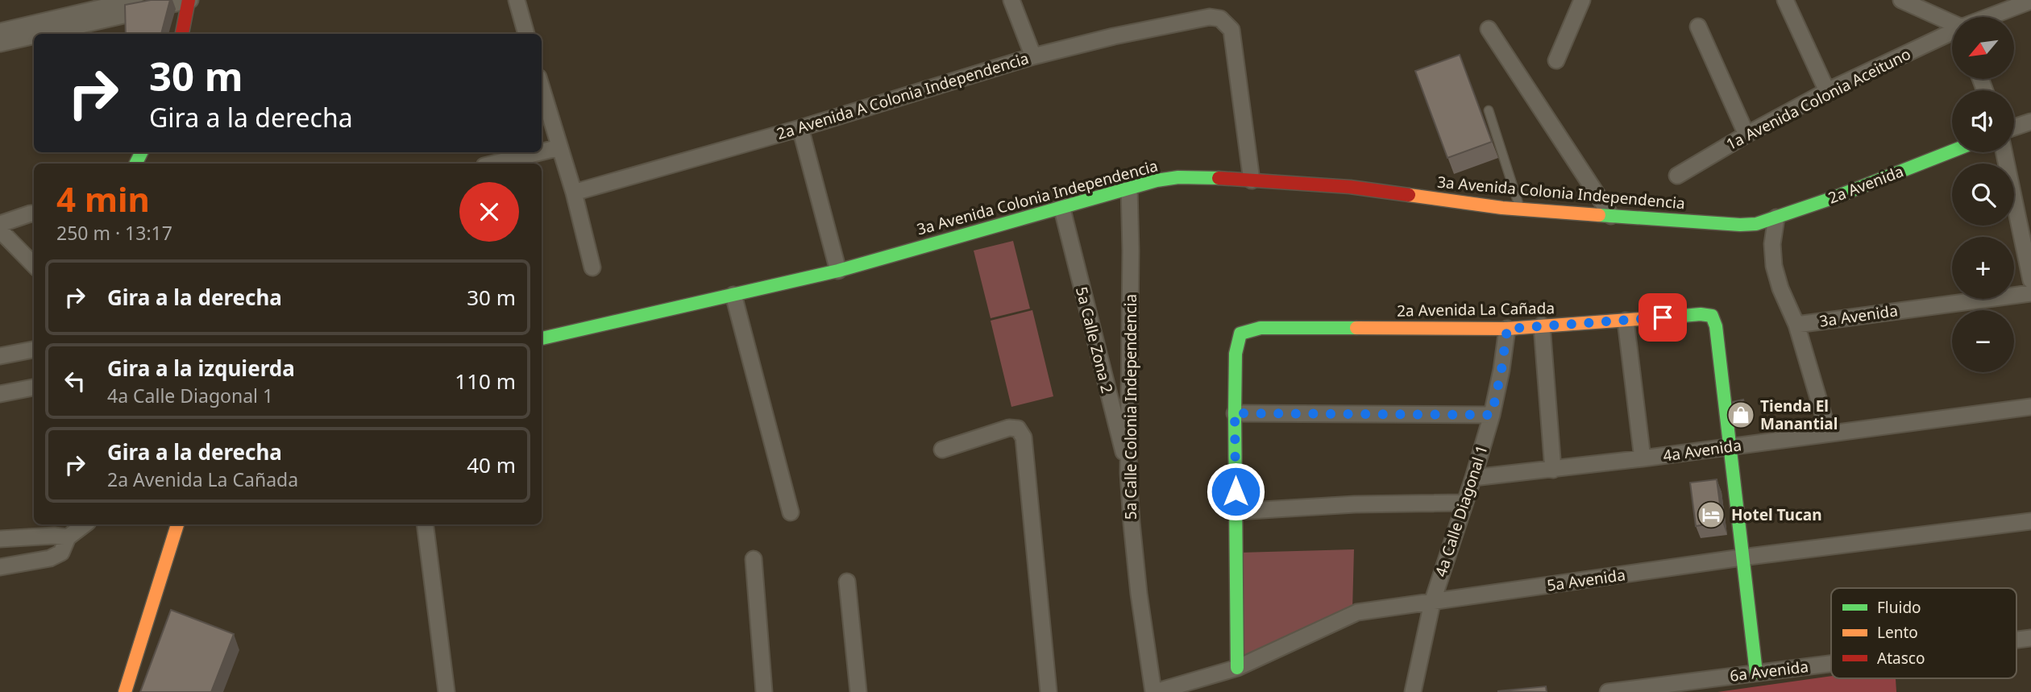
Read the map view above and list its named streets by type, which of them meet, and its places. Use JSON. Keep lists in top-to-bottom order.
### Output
{
  "streets": {
    "street": [
      "2a Avenida A Colonia Independencia",
      "1a Avenida Colonia Aceituno",
      "2a Avenida",
      "3a Avenida Colonia Independencia",
      "2a Avenida La Cañada",
      "3a Avenida",
      "5a Calle Zona 2",
      "5a Calle Colonia Independencia",
      "4a Avenida",
      "4a Calle Diagonal 1",
      "5a Avenida",
      "6a Avenida"
    ]
  },
  "crossings": [
    ["2a Avenida A Colonia Independencia", "3a Avenida Colonia Independencia"],
    ["2a Avenida", "3a Avenida Colonia Independencia"],
    ["2a Avenida", "3a Avenida"],
    ["3a Avenida Colonia Independencia", "5a Calle Zona 2"],
    ["3a Avenida Colonia Independencia", "5a Calle Colonia Independencia"],
    ["2a Avenida La Cañada", "4a Avenida"],
    ["2a Avenida La Cañada", "4a Calle Diagonal 1"],
    ["5a Calle Zona 2", "5a Calle Colonia Independencia"],
    ["5a Calle Colonia Independencia", "5a Avenida"],
    ["4a Avenida", "4a Calle Diagonal 1"],
    ["4a Calle Diagonal 1", "5a Avenida"]
  ],
  "places": {
    "shop": ["Tienda El Manantial"],
    "hotel": ["Hotel Tucan"]
  },
  "legend": ["Fluido", "Lento", "Atasco"],
  "north": "bottom left",
  "page": {
    "map_buttons": ["+", "−"],
    "turn": ["30 m", "Gira a la derecha"],
    "heading": ["4 min", "250 m · 13:17"],
    "list": [
      {
        "name": "Gira a la derecha",
        "value": "30 m"
      },
      {
        "name": "Gira a la izquierda",
        "note": "4a Calle Diagonal 1",
        "value": "110 m"
      },
      {
        "name": "Gira a la derecha",
        "note": "2a Avenida La Cañada",
        "value": "40 m"
      }
    ]
  }
}
